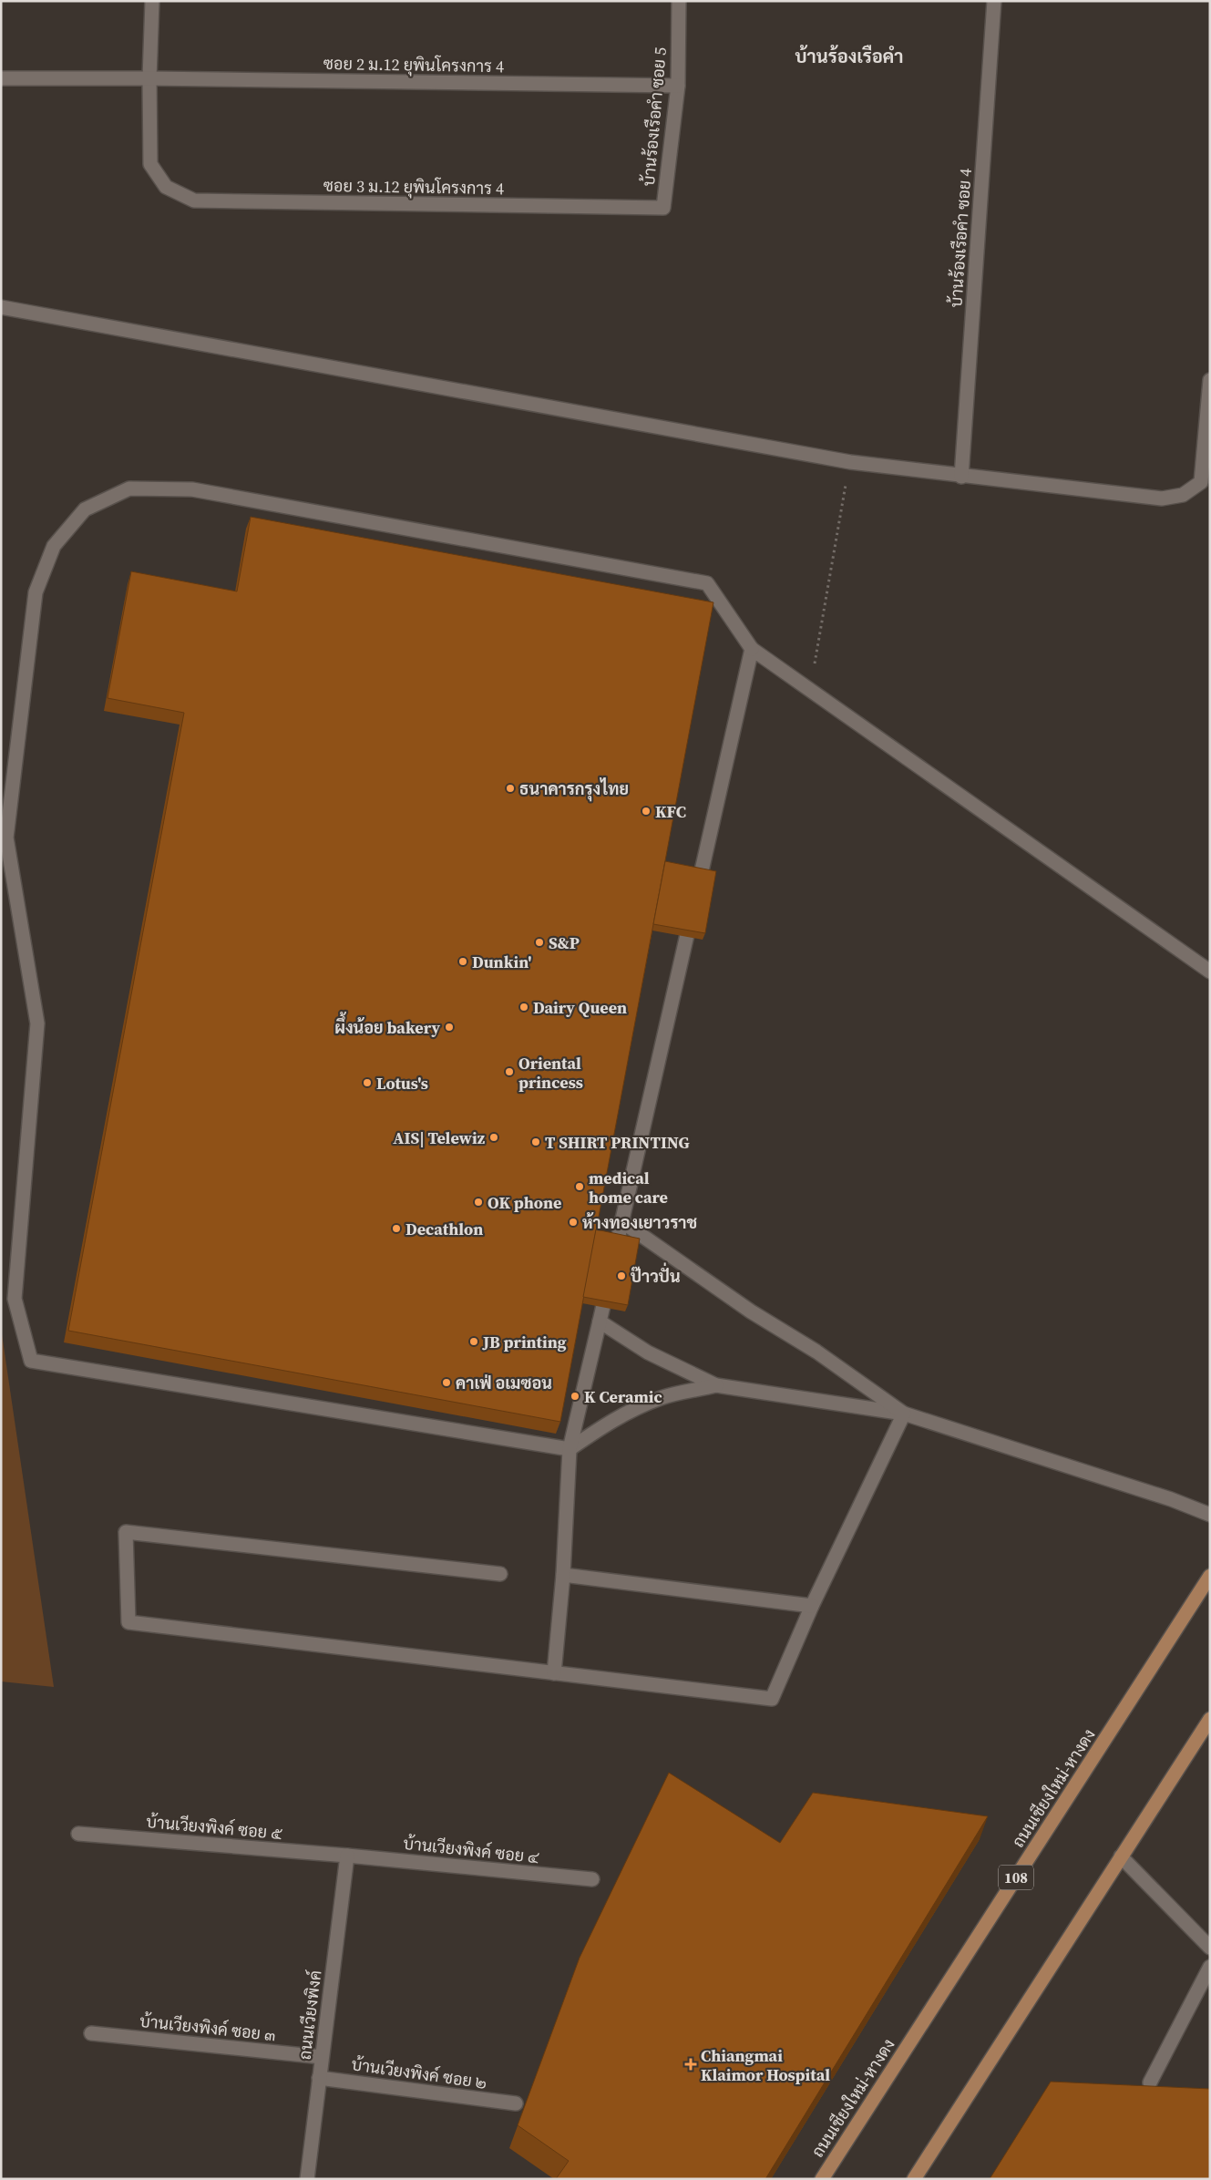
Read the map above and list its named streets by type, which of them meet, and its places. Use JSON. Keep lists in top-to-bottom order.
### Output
{
  "streets": {
    "main road": ["ถนนเชียงใหม่-หางดง", "108"],
    "street": [
      "ซอย 2 ม.12 ยุพินโครงการ 4",
      "บ้านร้องเรือคำ ซอย 5",
      "ซอย 3 ม.12 ยุพินโครงการ 4",
      "บ้านร้องเรือคำ ซอย 4",
      "บ้านเวียงพิงค์ ซอย ๕",
      "บ้านเวียงพิงค์ ซอย ๔",
      "ถนนเวียงพิงค์",
      "บ้านเวียงพิงค์ ซอย ๓",
      "บ้านเวียงพิงค์ ซอย ๒"
    ]
  },
  "crossings": [
    ["ซอย 2 ม.12 ยุพินโครงการ 4", "บ้านร้องเรือคำ ซอย 5"],
    ["ซอย 2 ม.12 ยุพินโครงการ 4", "ซอย 3 ม.12 ยุพินโครงการ 4"],
    ["บ้านร้องเรือคำ ซอย 5", "ซอย 3 ม.12 ยุพินโครงการ 4"],
    ["บ้านเวียงพิงค์ ซอย ๕", "บ้านเวียงพิงค์ ซอย ๔"],
    ["บ้านเวียงพิงค์ ซอย ๕", "ถนนเวียงพิงค์"],
    ["บ้านเวียงพิงค์ ซอย ๔", "ถนนเวียงพิงค์"],
    ["ถนนเวียงพิงค์", "บ้านเวียงพิงค์ ซอย ๓"],
    ["ถนนเวียงพิงค์", "บ้านเวียงพิงค์ ซอย ๒"]
  ],
  "districts": ["บ้านร้องเรือคำ"],
  "places": {
    "other": [
      "ธนาคารกรุงไทย",
      "KFC",
      "S&P",
      "Dunkin'",
      "Dairy Queen",
      "ผึ้งน้อย bakery",
      "Oriental princess",
      "Lotus's",
      "AIS| Telewiz",
      "T SHIRT PRINTING",
      "medical home care",
      "OK phone",
      "ห้างทองเยาวราช",
      "Decathlon",
      "ป๊าวปั่น",
      "JB printing",
      "คาเฟ่ อเมซอน",
      "K Ceramic"
    ],
    "health": ["Chiangmai Klaimor Hospital"]
  }
}
